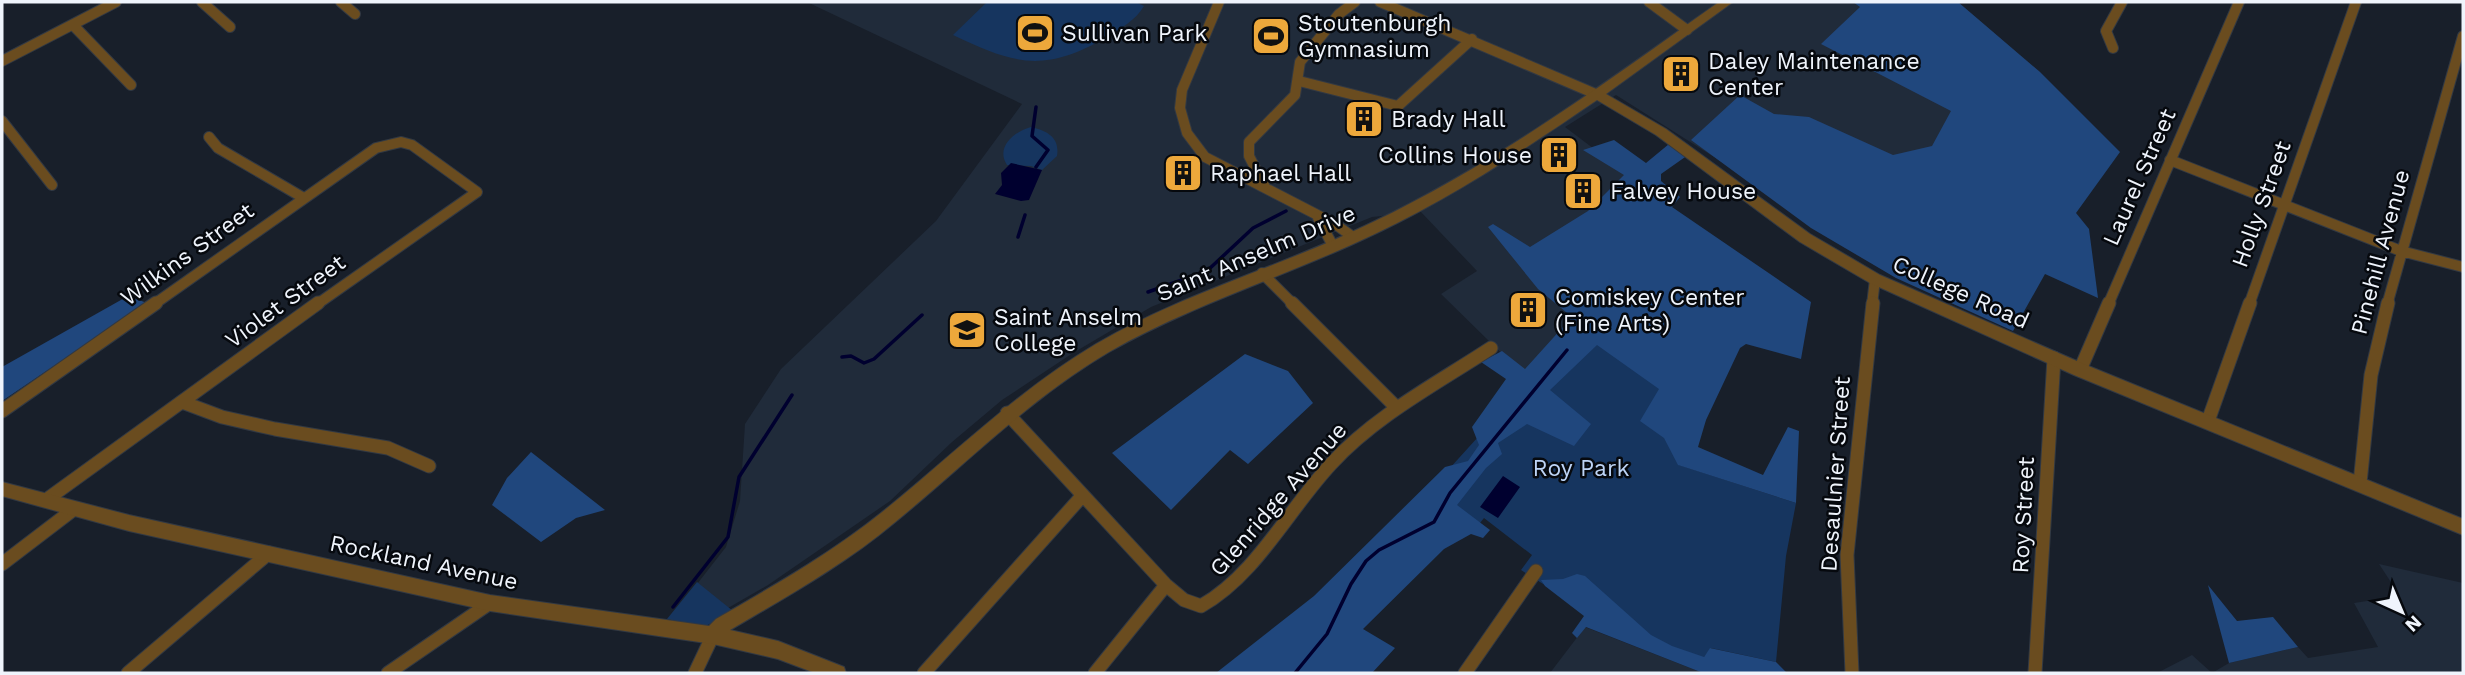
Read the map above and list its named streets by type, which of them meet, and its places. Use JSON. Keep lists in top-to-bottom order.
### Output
{
  "streets": {
    "street": [
      "Laurel Street",
      "Holly Street",
      "Pinehill Avenue",
      "Saint Anselm Drive",
      "Wilkins Street",
      "College Road",
      "Violet Street",
      "Desaulnier Street",
      "Glenridge Avenue",
      "Roy Street",
      "Rockland Avenue"
    ]
  },
  "crossings": [
    ["Laurel Street", "College Road"],
    ["Holly Street", "College Road"],
    ["Pinehill Avenue", "College Road"],
    ["Saint Anselm Drive", "College Road"],
    ["Saint Anselm Drive", "Glenridge Avenue"],
    ["Saint Anselm Drive", "Rockland Avenue"],
    ["Wilkins Street", "Violet Street"],
    ["College Road", "Desaulnier Street"],
    ["College Road", "Roy Street"],
    ["Violet Street", "Rockland Avenue"]
  ],
  "parks": ["Roy Park"],
  "places": {
    "sports": ["Sullivan Park", "Stoutenburgh Gymnasium"],
    "building": [
      "Daley Maintenance Center",
      "Brady Hall",
      "Collins House",
      "Raphael Hall",
      "Falvey House",
      "Comiskey Center (Fine Arts)"
    ],
    "school or university": ["Saint Anselm College"]
  },
  "north": "bottom right"
}
